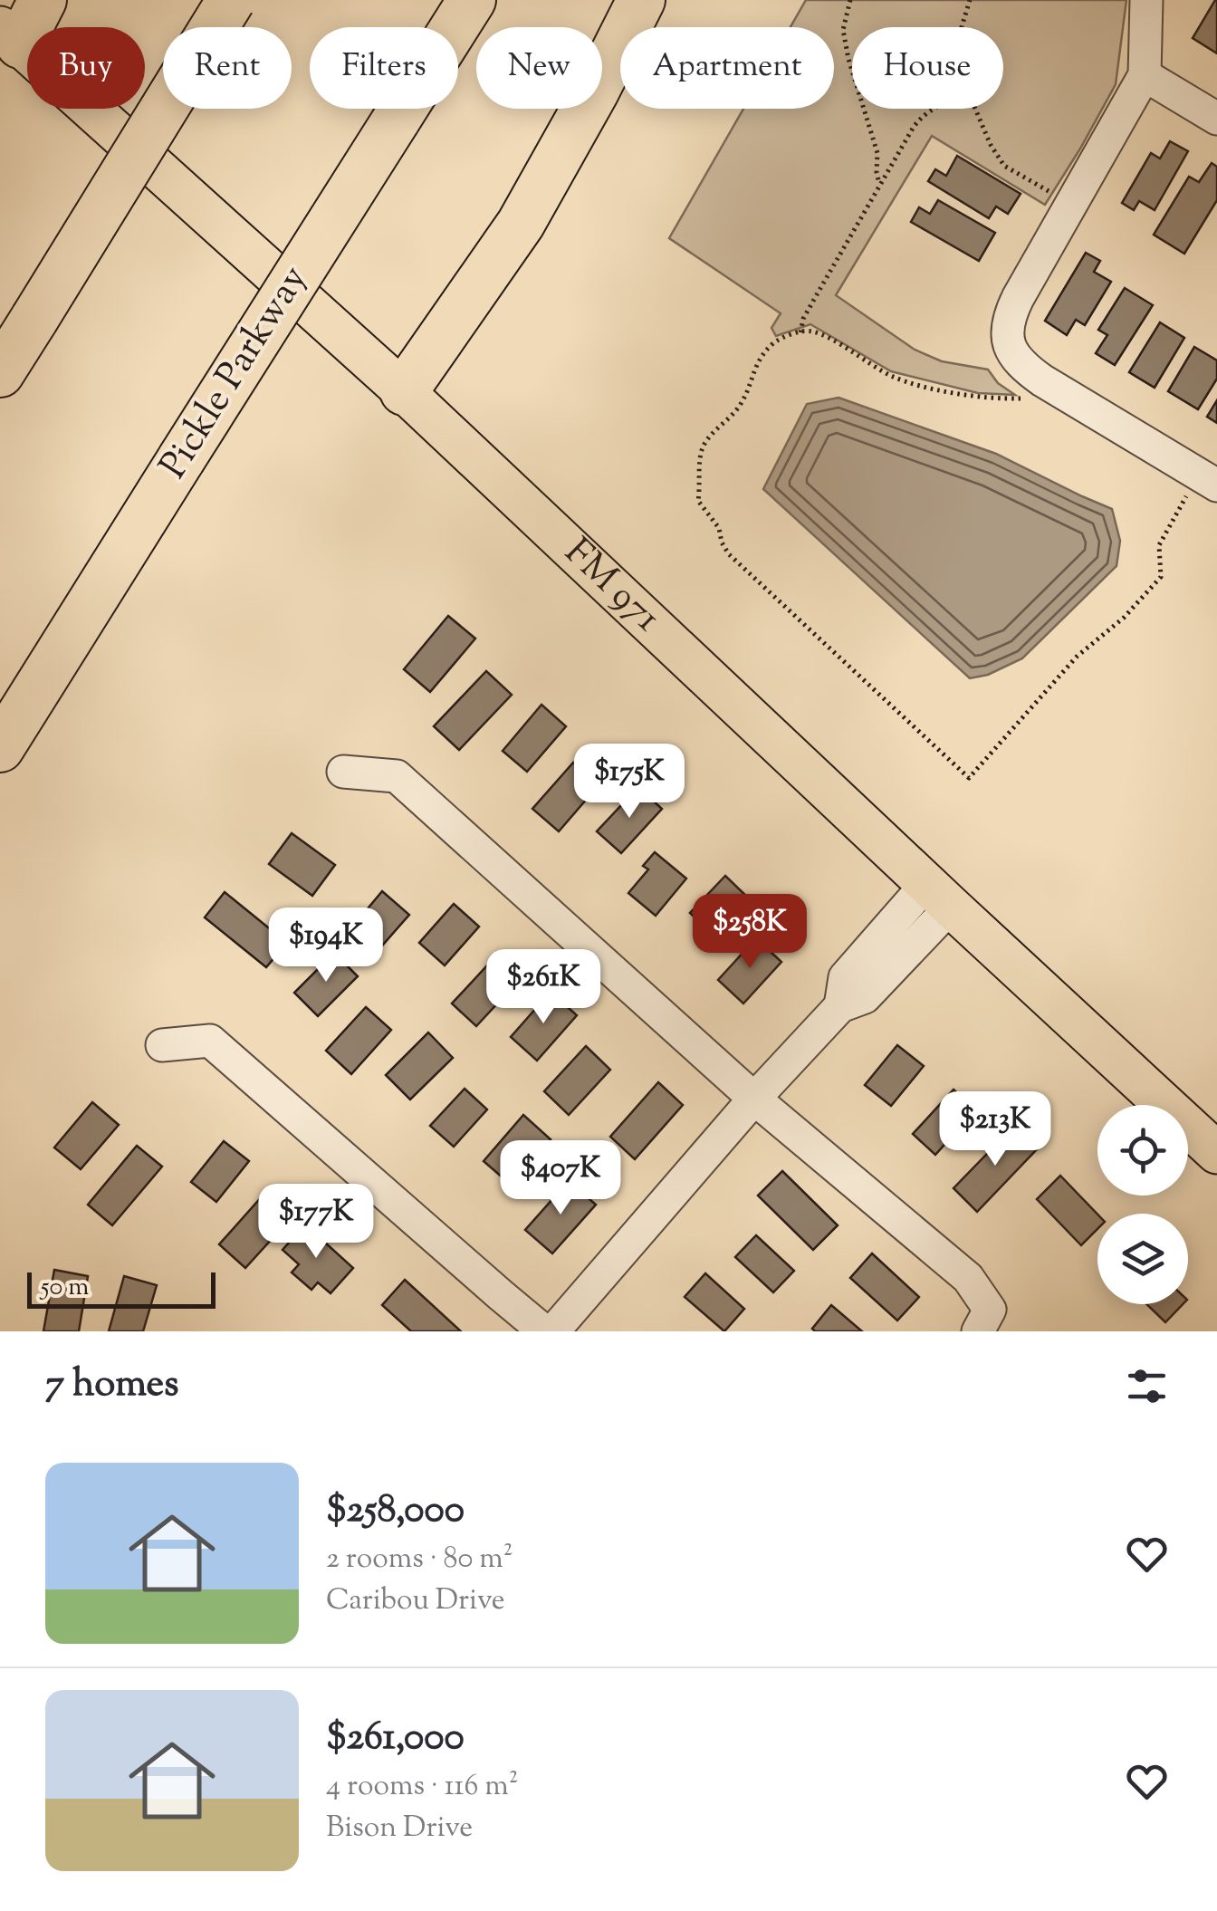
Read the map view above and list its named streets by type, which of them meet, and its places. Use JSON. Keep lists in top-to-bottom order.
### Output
{
  "streets": {
    "highway": ["Pickle Parkway"],
    "main road": ["FM 971"]
  },
  "scale_bar": "50 m",
  "page": {
    "chip": [
      "Buy",
      "Rent",
      "Filters",
      "New",
      "Apartment",
      "House"
    ],
    "price": [
      "$175K",
      "$258K",
      "$194K",
      "$261K",
      "$213K",
      "$407K",
      "$177K"
    ],
    "scale": "50 m",
    "heading": "7 homes",
    "list": [
      {
        "name": "$258,000",
        "note": "2 rooms · 80 m² · Caribou Drive"
      },
      {
        "name": "$261,000",
        "note": "4 rooms · 116 m² · Bison Drive"
      }
    ]
  }
}
